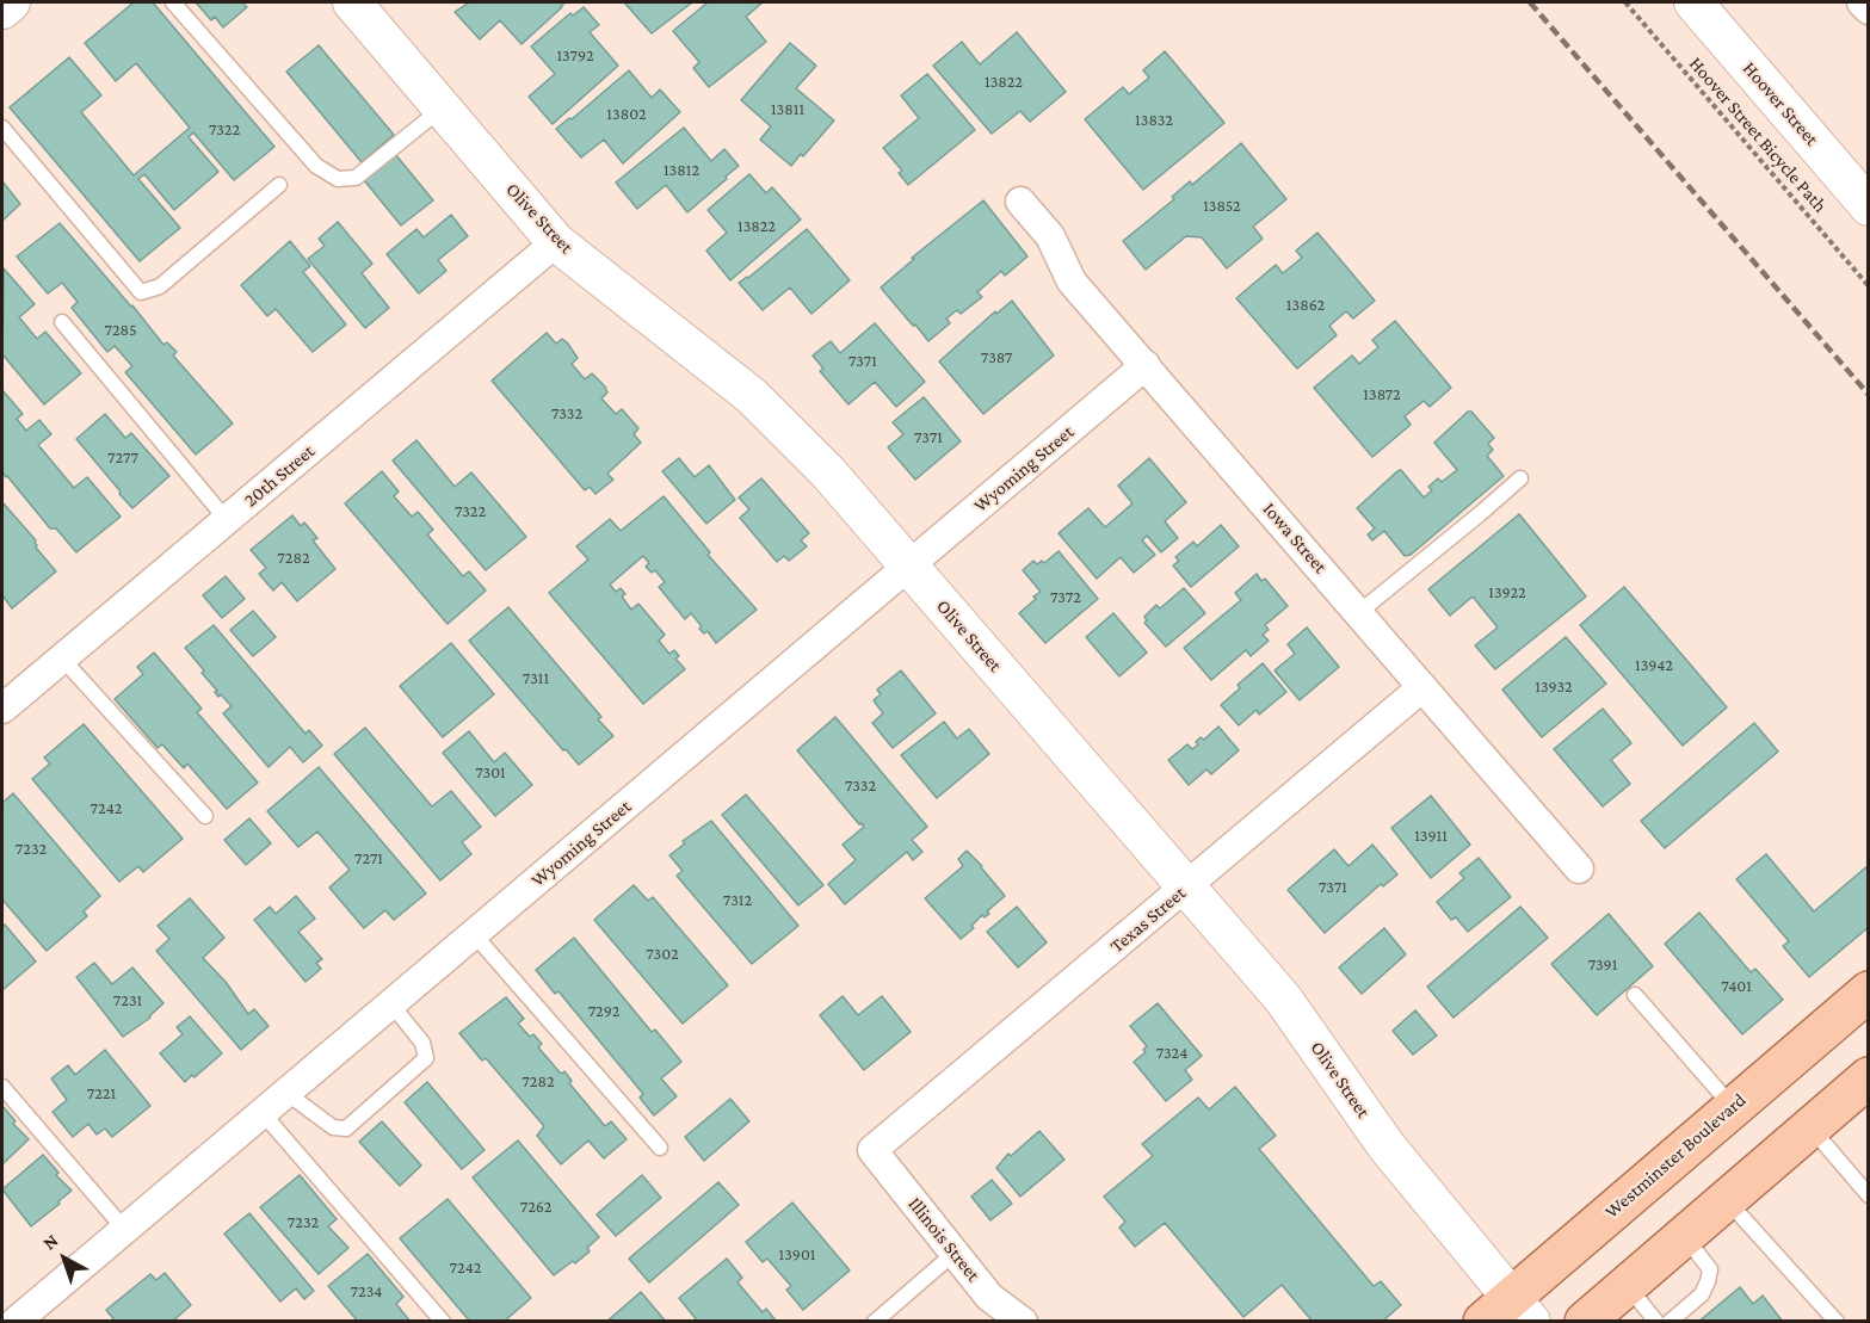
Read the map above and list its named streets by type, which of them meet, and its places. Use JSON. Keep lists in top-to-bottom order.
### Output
{
  "streets": {
    "main road": ["Westminster Boulevard"],
    "street": [
      "Hoover Street",
      "Olive Street",
      "Wyoming Street",
      "20th Street",
      "Iowa Street",
      "Texas Street",
      "Illinois Street"
    ],
    "path": ["Hoover Street Bicycle Path"]
  },
  "crossings": [
    ["Olive Street", "Wyoming Street"],
    ["Olive Street", "20th Street"],
    ["Olive Street", "Texas Street"],
    ["Olive Street", "Westminster Boulevard"],
    ["Wyoming Street", "Iowa Street"],
    ["Iowa Street", "Texas Street"],
    ["Texas Street", "Illinois Street"]
  ],
  "house_numbers": [
    "13792",
    "13822",
    "13811",
    "13802",
    "13832",
    "7322",
    "13812",
    "13852",
    "13822",
    "13862",
    "7285",
    "7387",
    "7371",
    "13872",
    "7332",
    "7371",
    "7277",
    "7322",
    "7282",
    "13922",
    "7372",
    "13942",
    "7311",
    "13932",
    "7301",
    "7332",
    "7242",
    "13911",
    "7232",
    "7271",
    "7371",
    "7312",
    "7302",
    "7391",
    "7401",
    "7231",
    "7292",
    "7324",
    "7282",
    "7221",
    "7262",
    "7232",
    "13901",
    "7242",
    "7234"
  ],
  "north": "top left"
}
